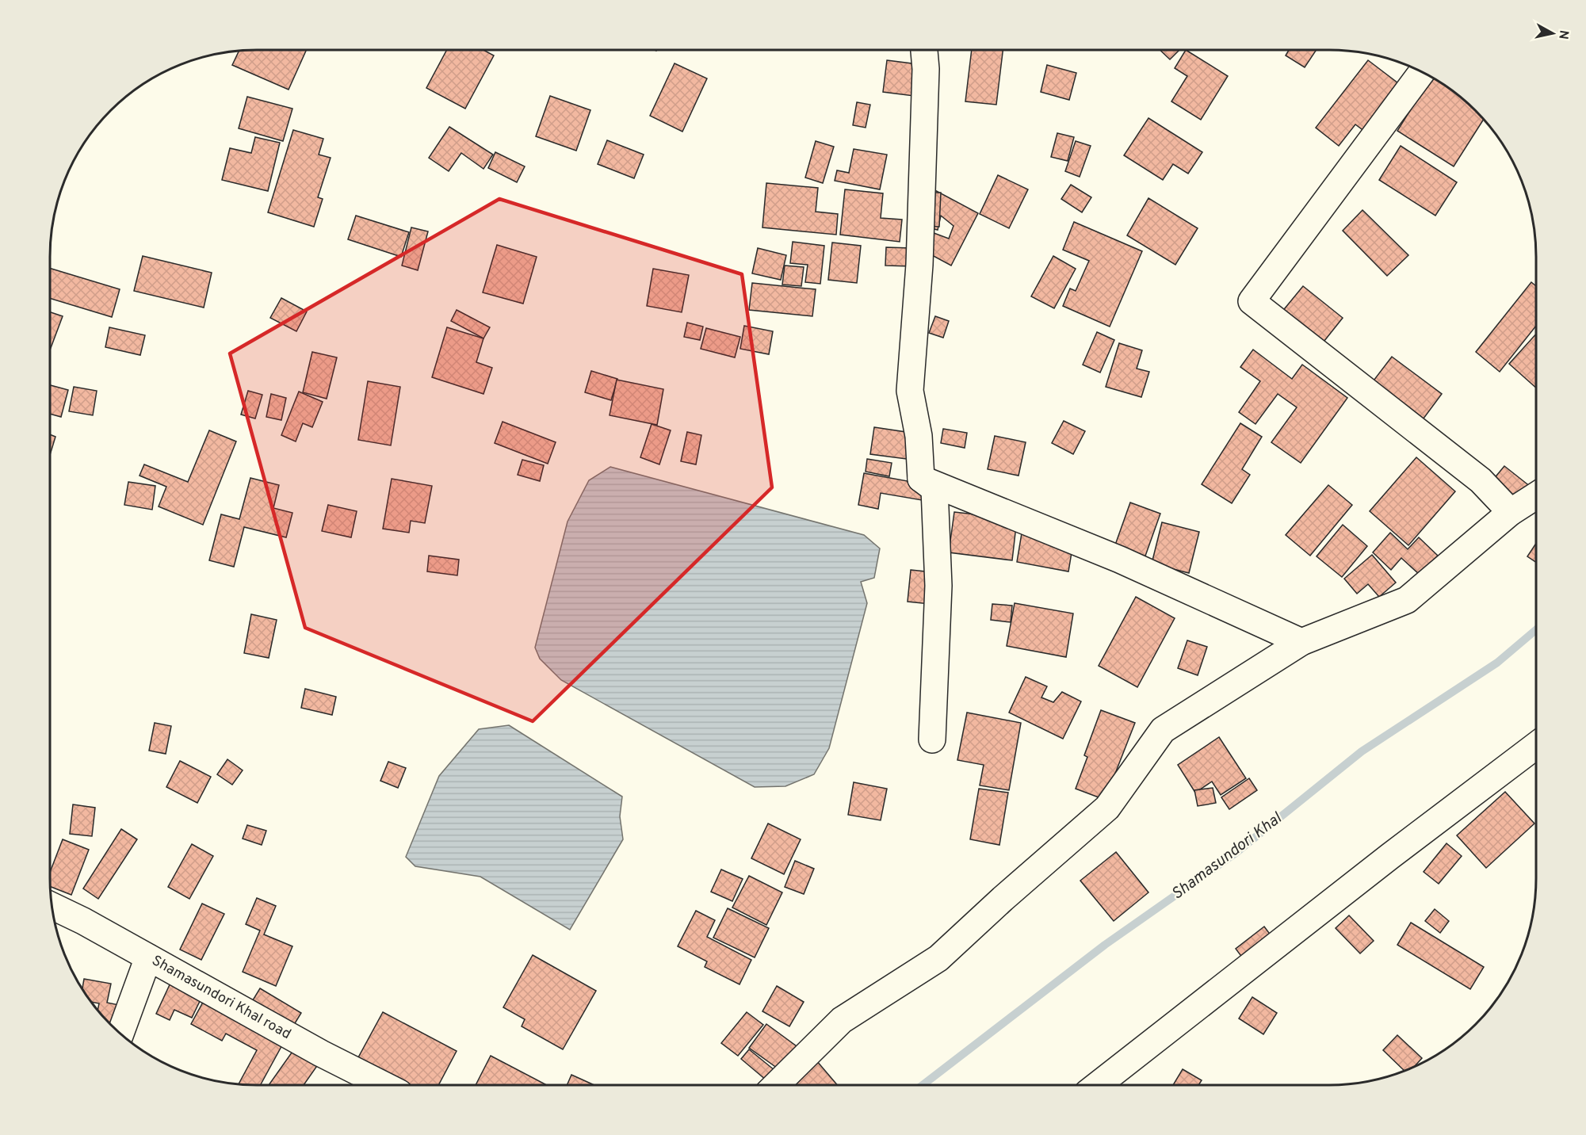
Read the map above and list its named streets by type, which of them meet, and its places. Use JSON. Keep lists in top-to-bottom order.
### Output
{
  "streets": {
    "street": ["Shamasundori Khal road"]
  },
  "water": ["Shamasundori Khal"],
  "north": "right"
}
